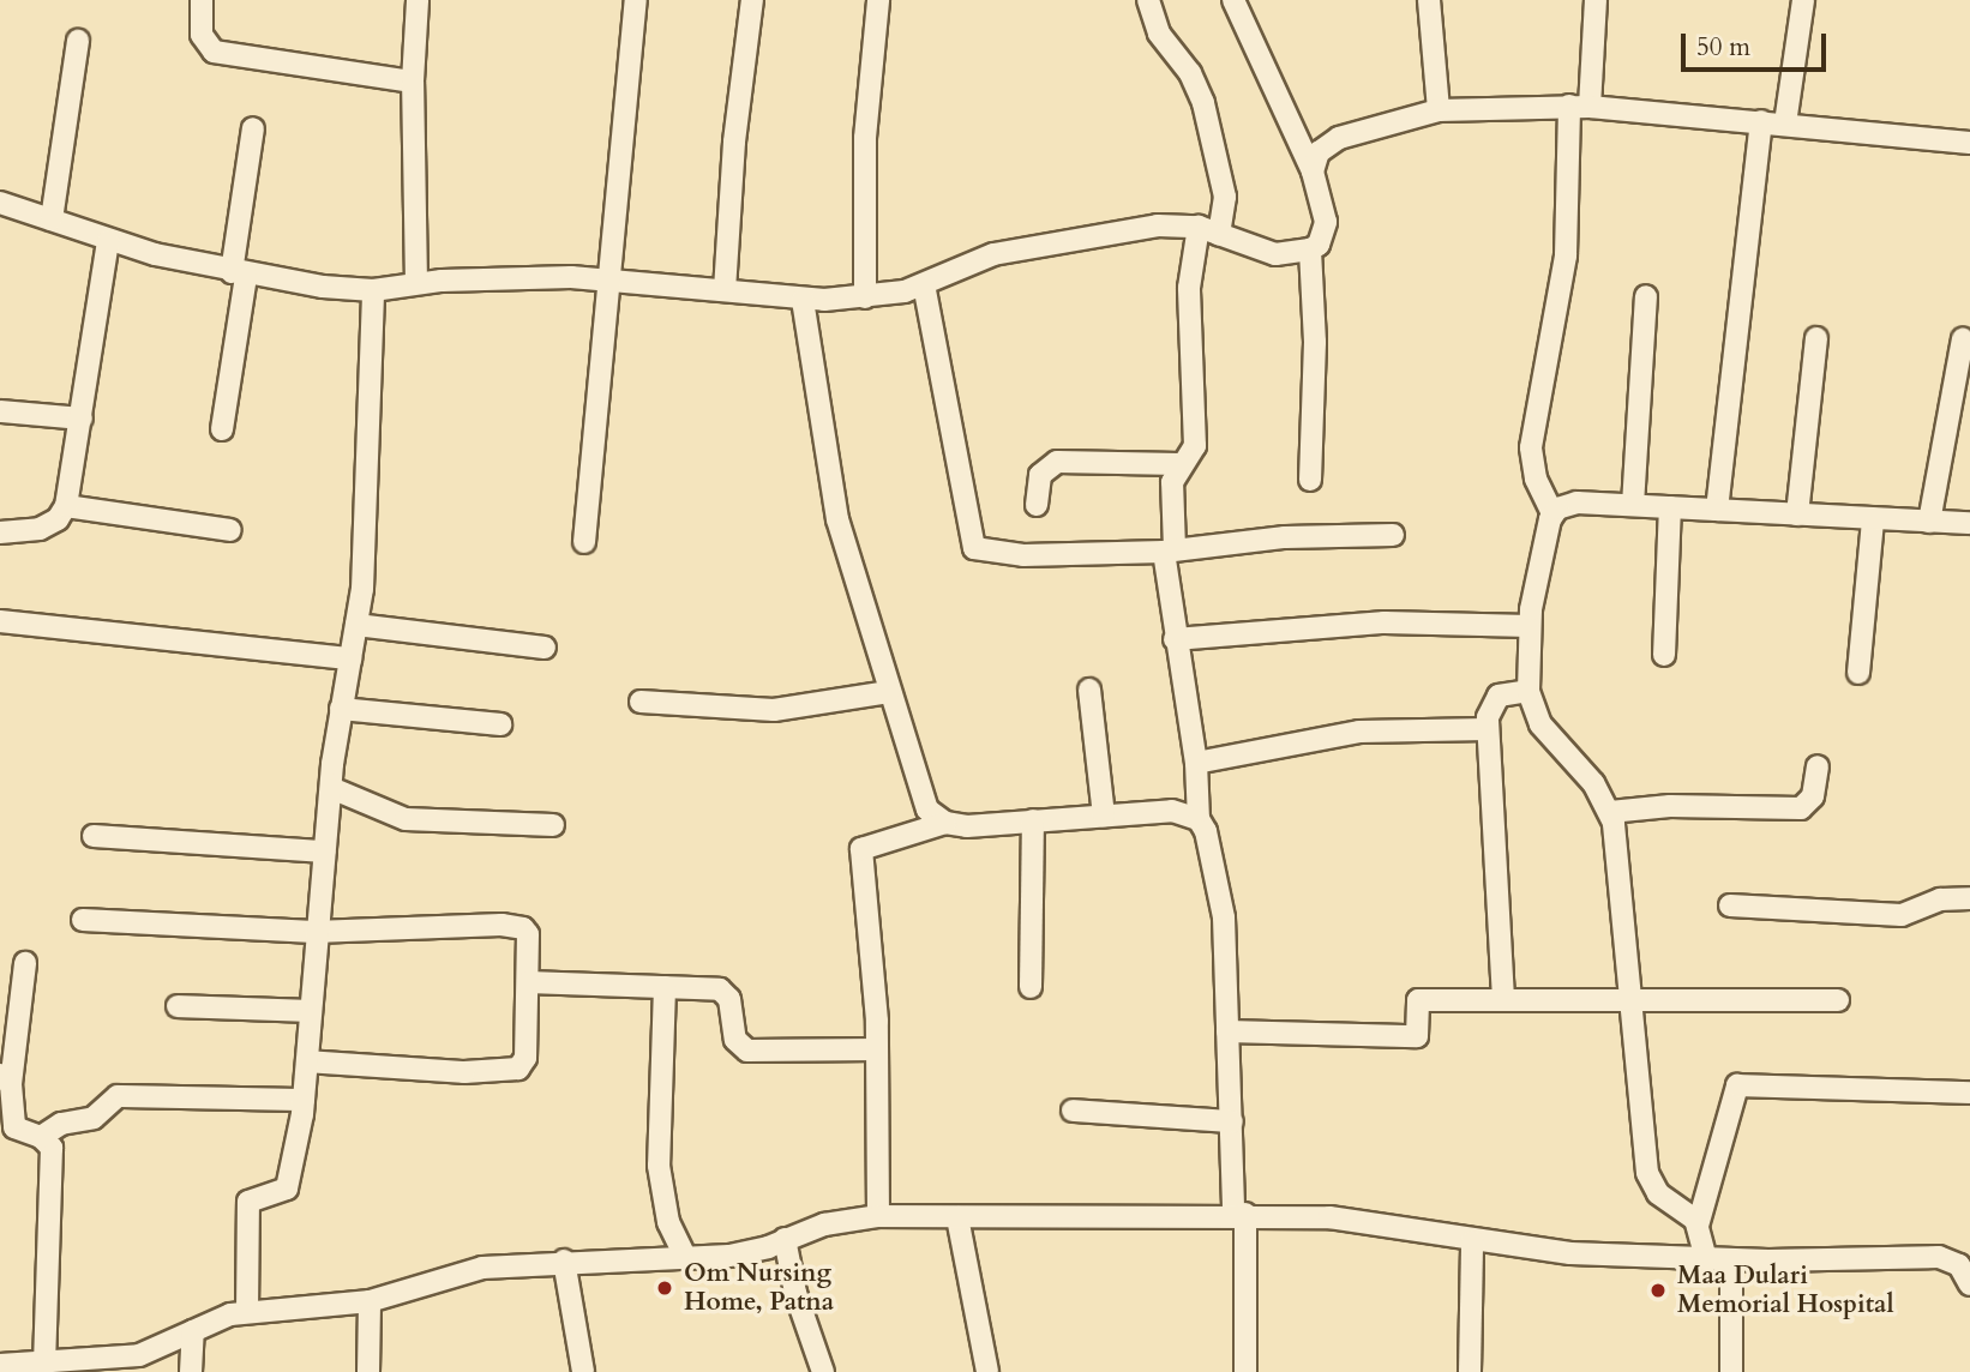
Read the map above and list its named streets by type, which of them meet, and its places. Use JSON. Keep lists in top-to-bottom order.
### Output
{
  "places": ["Om Nursing Home, Patna", "Maa Dulari Memorial Hospital"],
  "scale_bar": "50 m"
}
